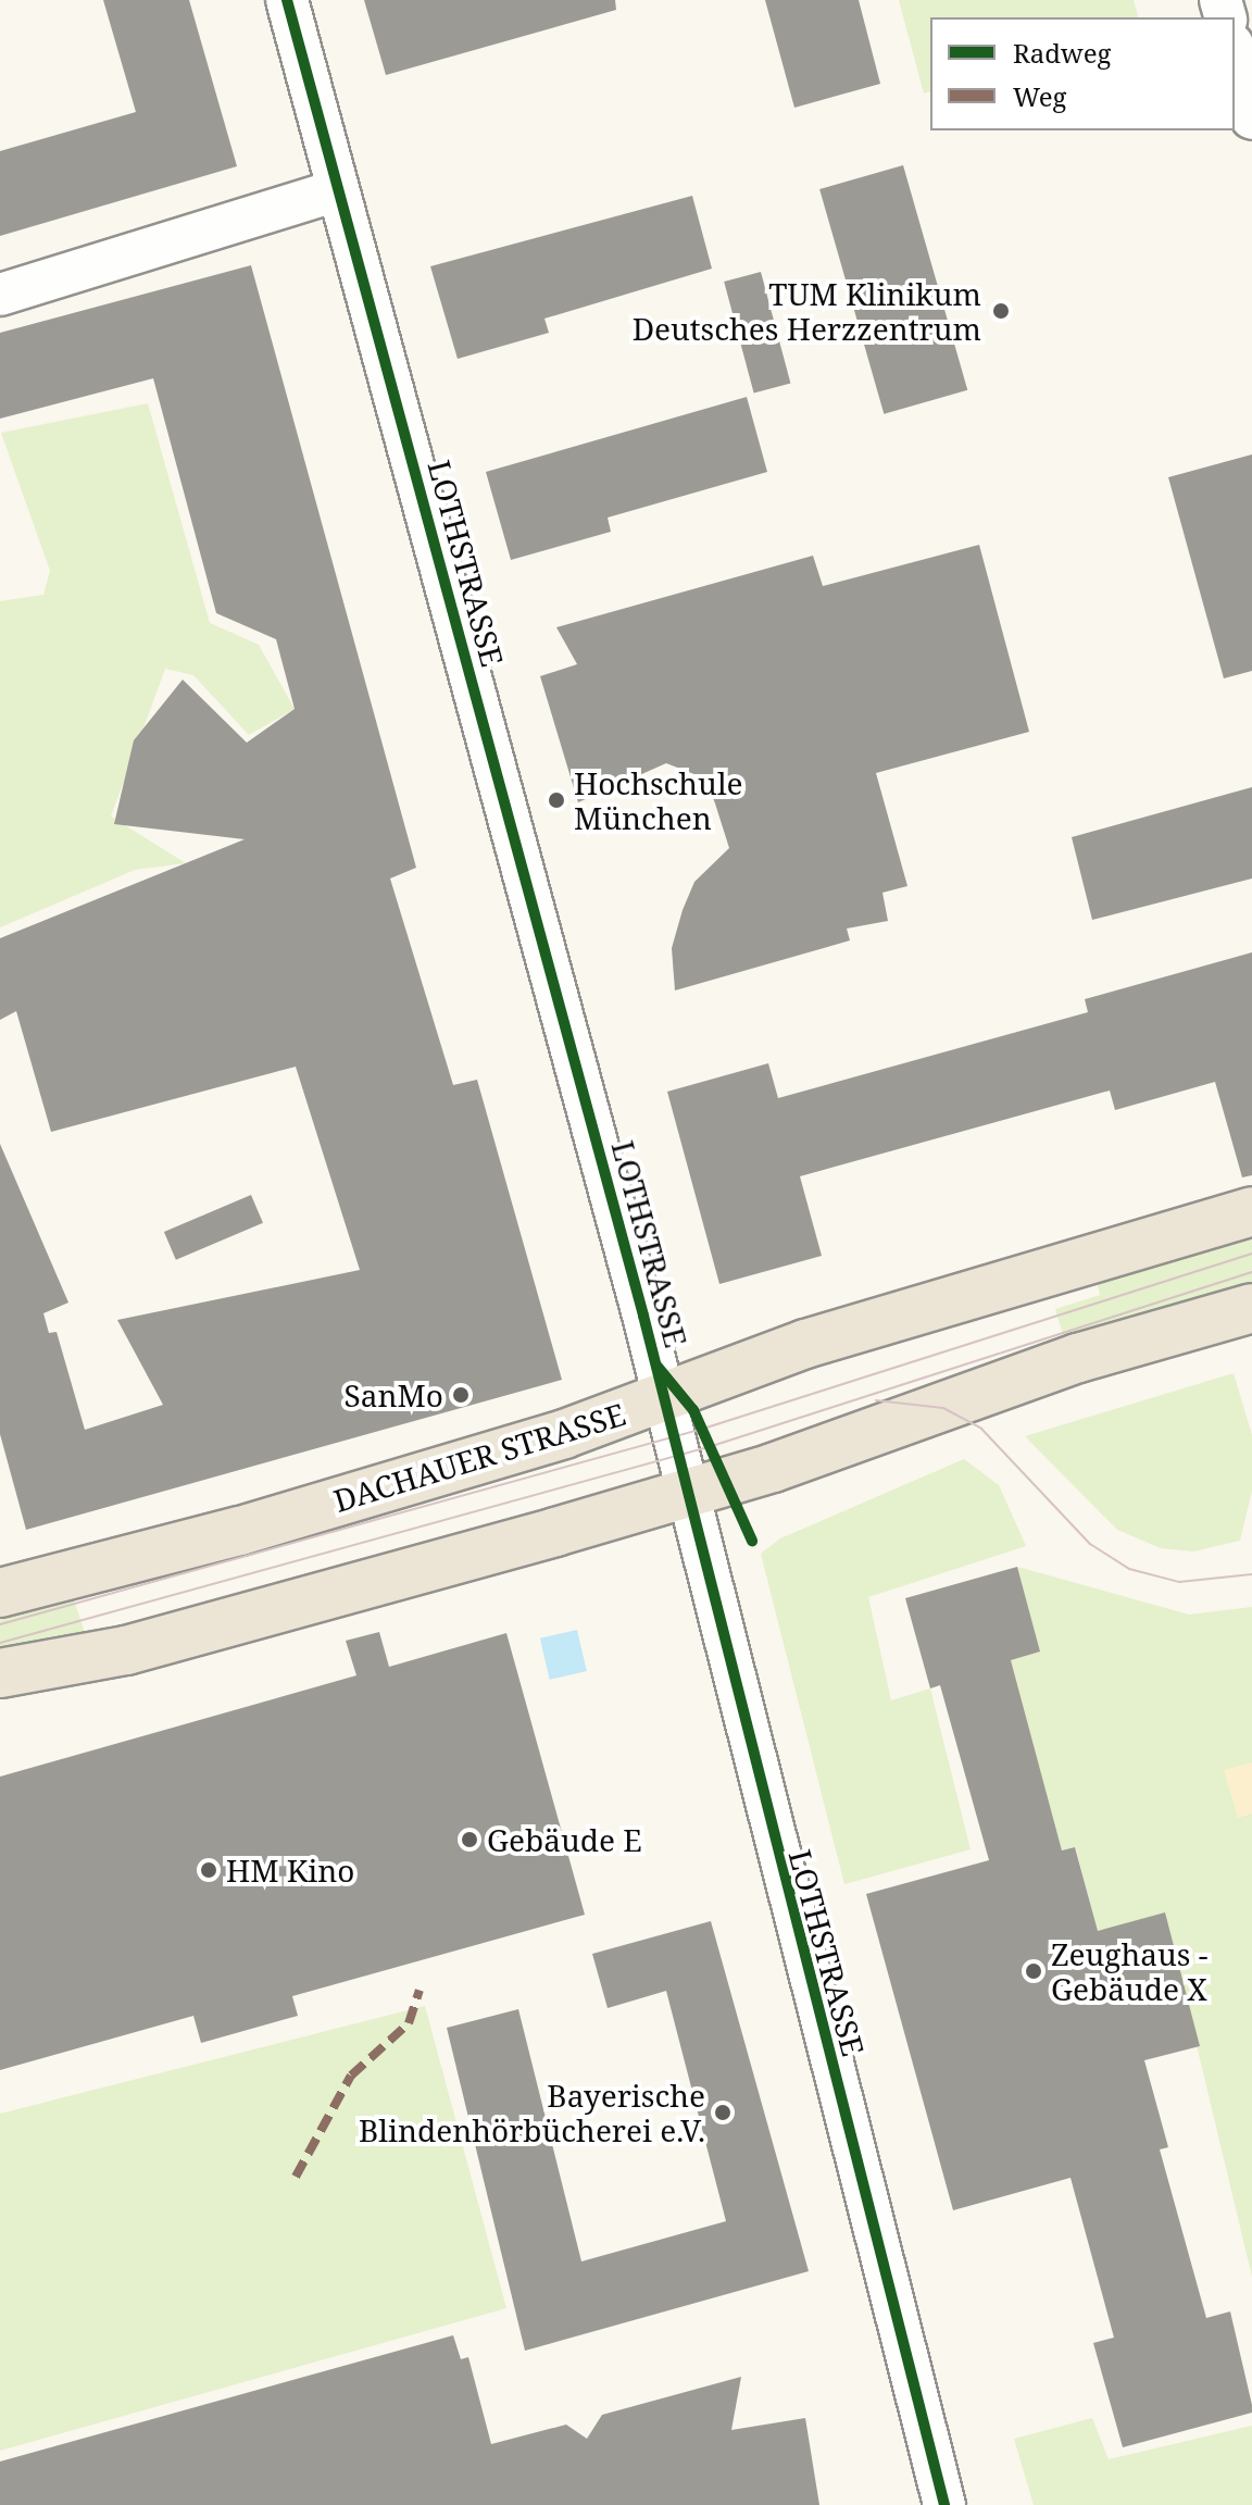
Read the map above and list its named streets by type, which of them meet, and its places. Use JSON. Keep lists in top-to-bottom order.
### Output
{
  "streets": {
    "main road": ["DACHAUER STRASSE"],
    "street": ["LOTHSTRASSE"]
  },
  "crossings": [
    ["LOTHSTRASSE", "DACHAUER STRASSE"]
  ],
  "places": [
    "TUM Klinikum Deutsches Herzzentrum",
    "Hochschule München",
    "SanMo",
    "Gebäude E",
    "HM Kino",
    "Zeughaus - Gebäude X",
    "Bayerische Blindenhörbücherei e.V."
  ],
  "legend": ["Radweg", "Weg"]
}
